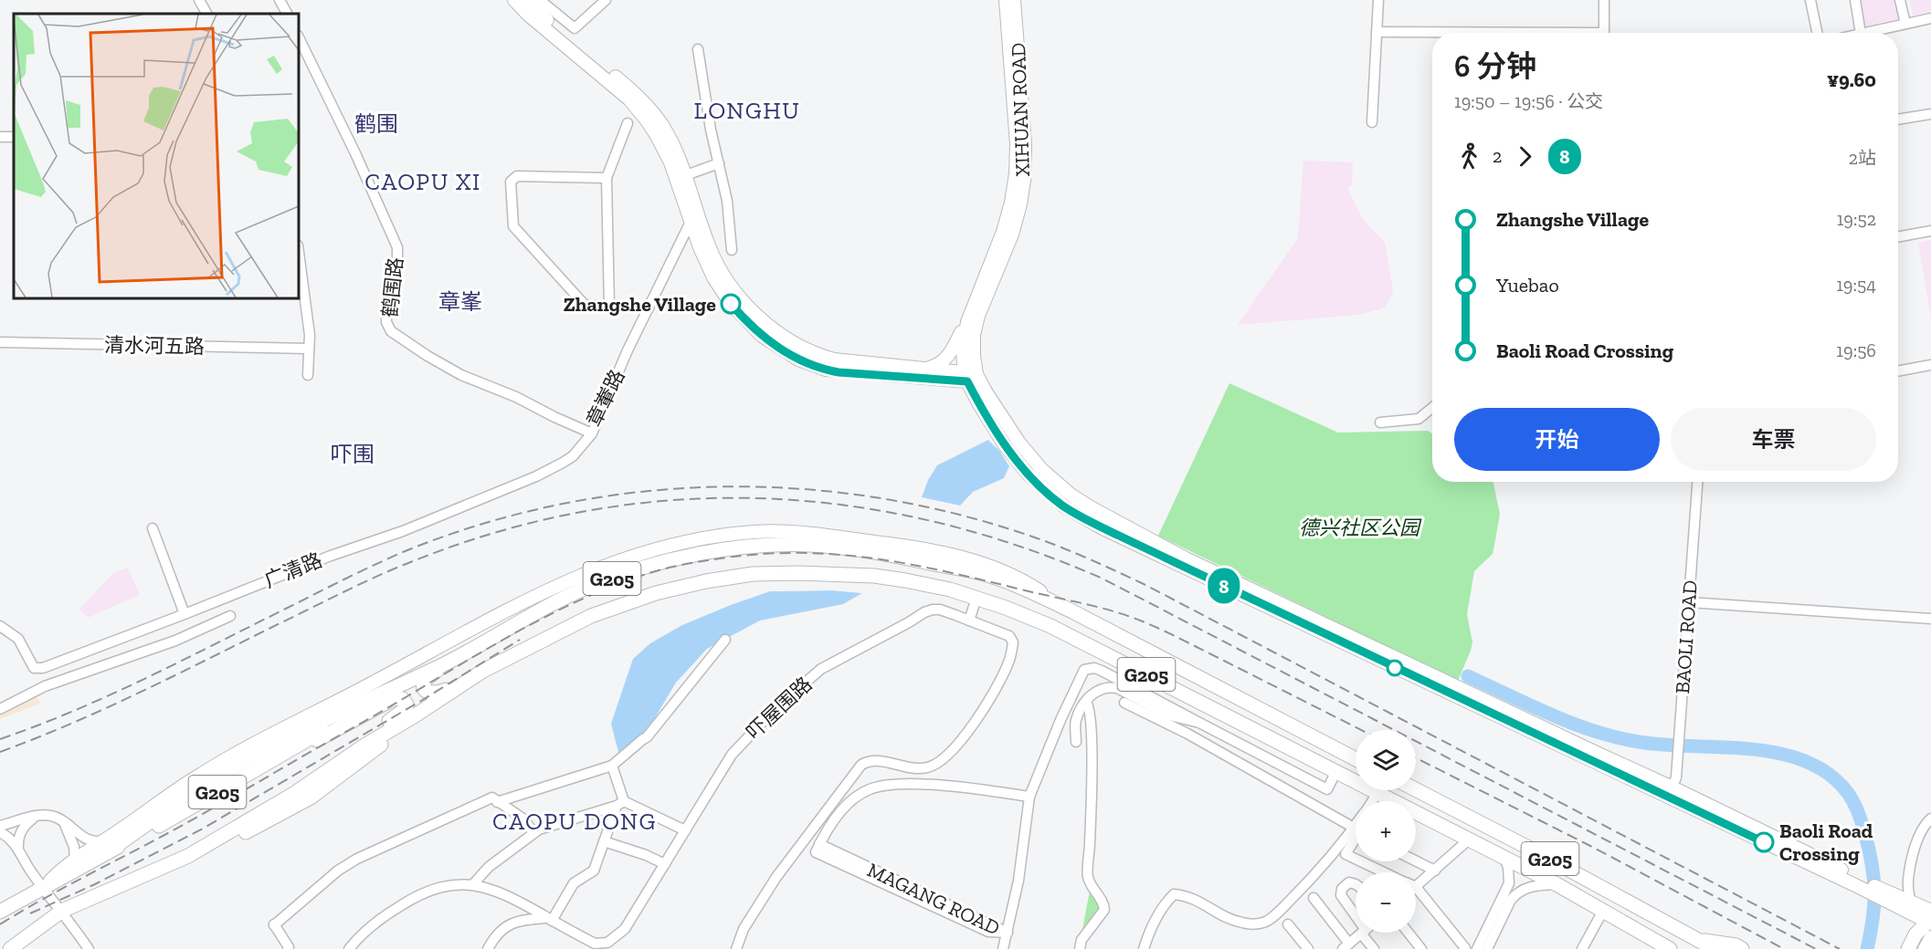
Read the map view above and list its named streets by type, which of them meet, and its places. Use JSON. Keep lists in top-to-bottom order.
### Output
{
  "streets": {
    "highway": ["G205"],
    "main road": ["XIHUAN ROAD"],
    "street": [
      "鹤围路",
      "清水河五路",
      "章輋路",
      "广清路",
      "BAOLI ROAD",
      "吓屋围路",
      "MAGANG ROAD"
    ]
  },
  "crossings": [
    ["鹤围路", "章輋路"],
    ["章輋路", "广清路"]
  ],
  "districts": [
    "LONGHU",
    "鹤围",
    "CAOPU XI",
    "章峯",
    "吓围",
    "CAOPU DONG"
  ],
  "parks": ["德兴社区公园"],
  "places": ["Zhangshe Village", "Baoli Road Crossing"],
  "lines": ["bus line 8"],
  "page": {
    "on_map": "8",
    "heading": ["6 分钟", "19:50 – 19:56 · 公交", "¥9.60"],
    "legs": ["2", "8", "2站"],
    "list": [
      {
        "name": "Zhangshe Village",
        "value": "19:52"
      },
      {
        "name": "Yuebao",
        "value": "19:54"
      },
      {
        "name": "Baoli Road Crossing",
        "value": "19:56"
      }
    ],
    "buttons": ["开始", "车票"],
    "map_buttons": ["+", "−"]
  }
}
